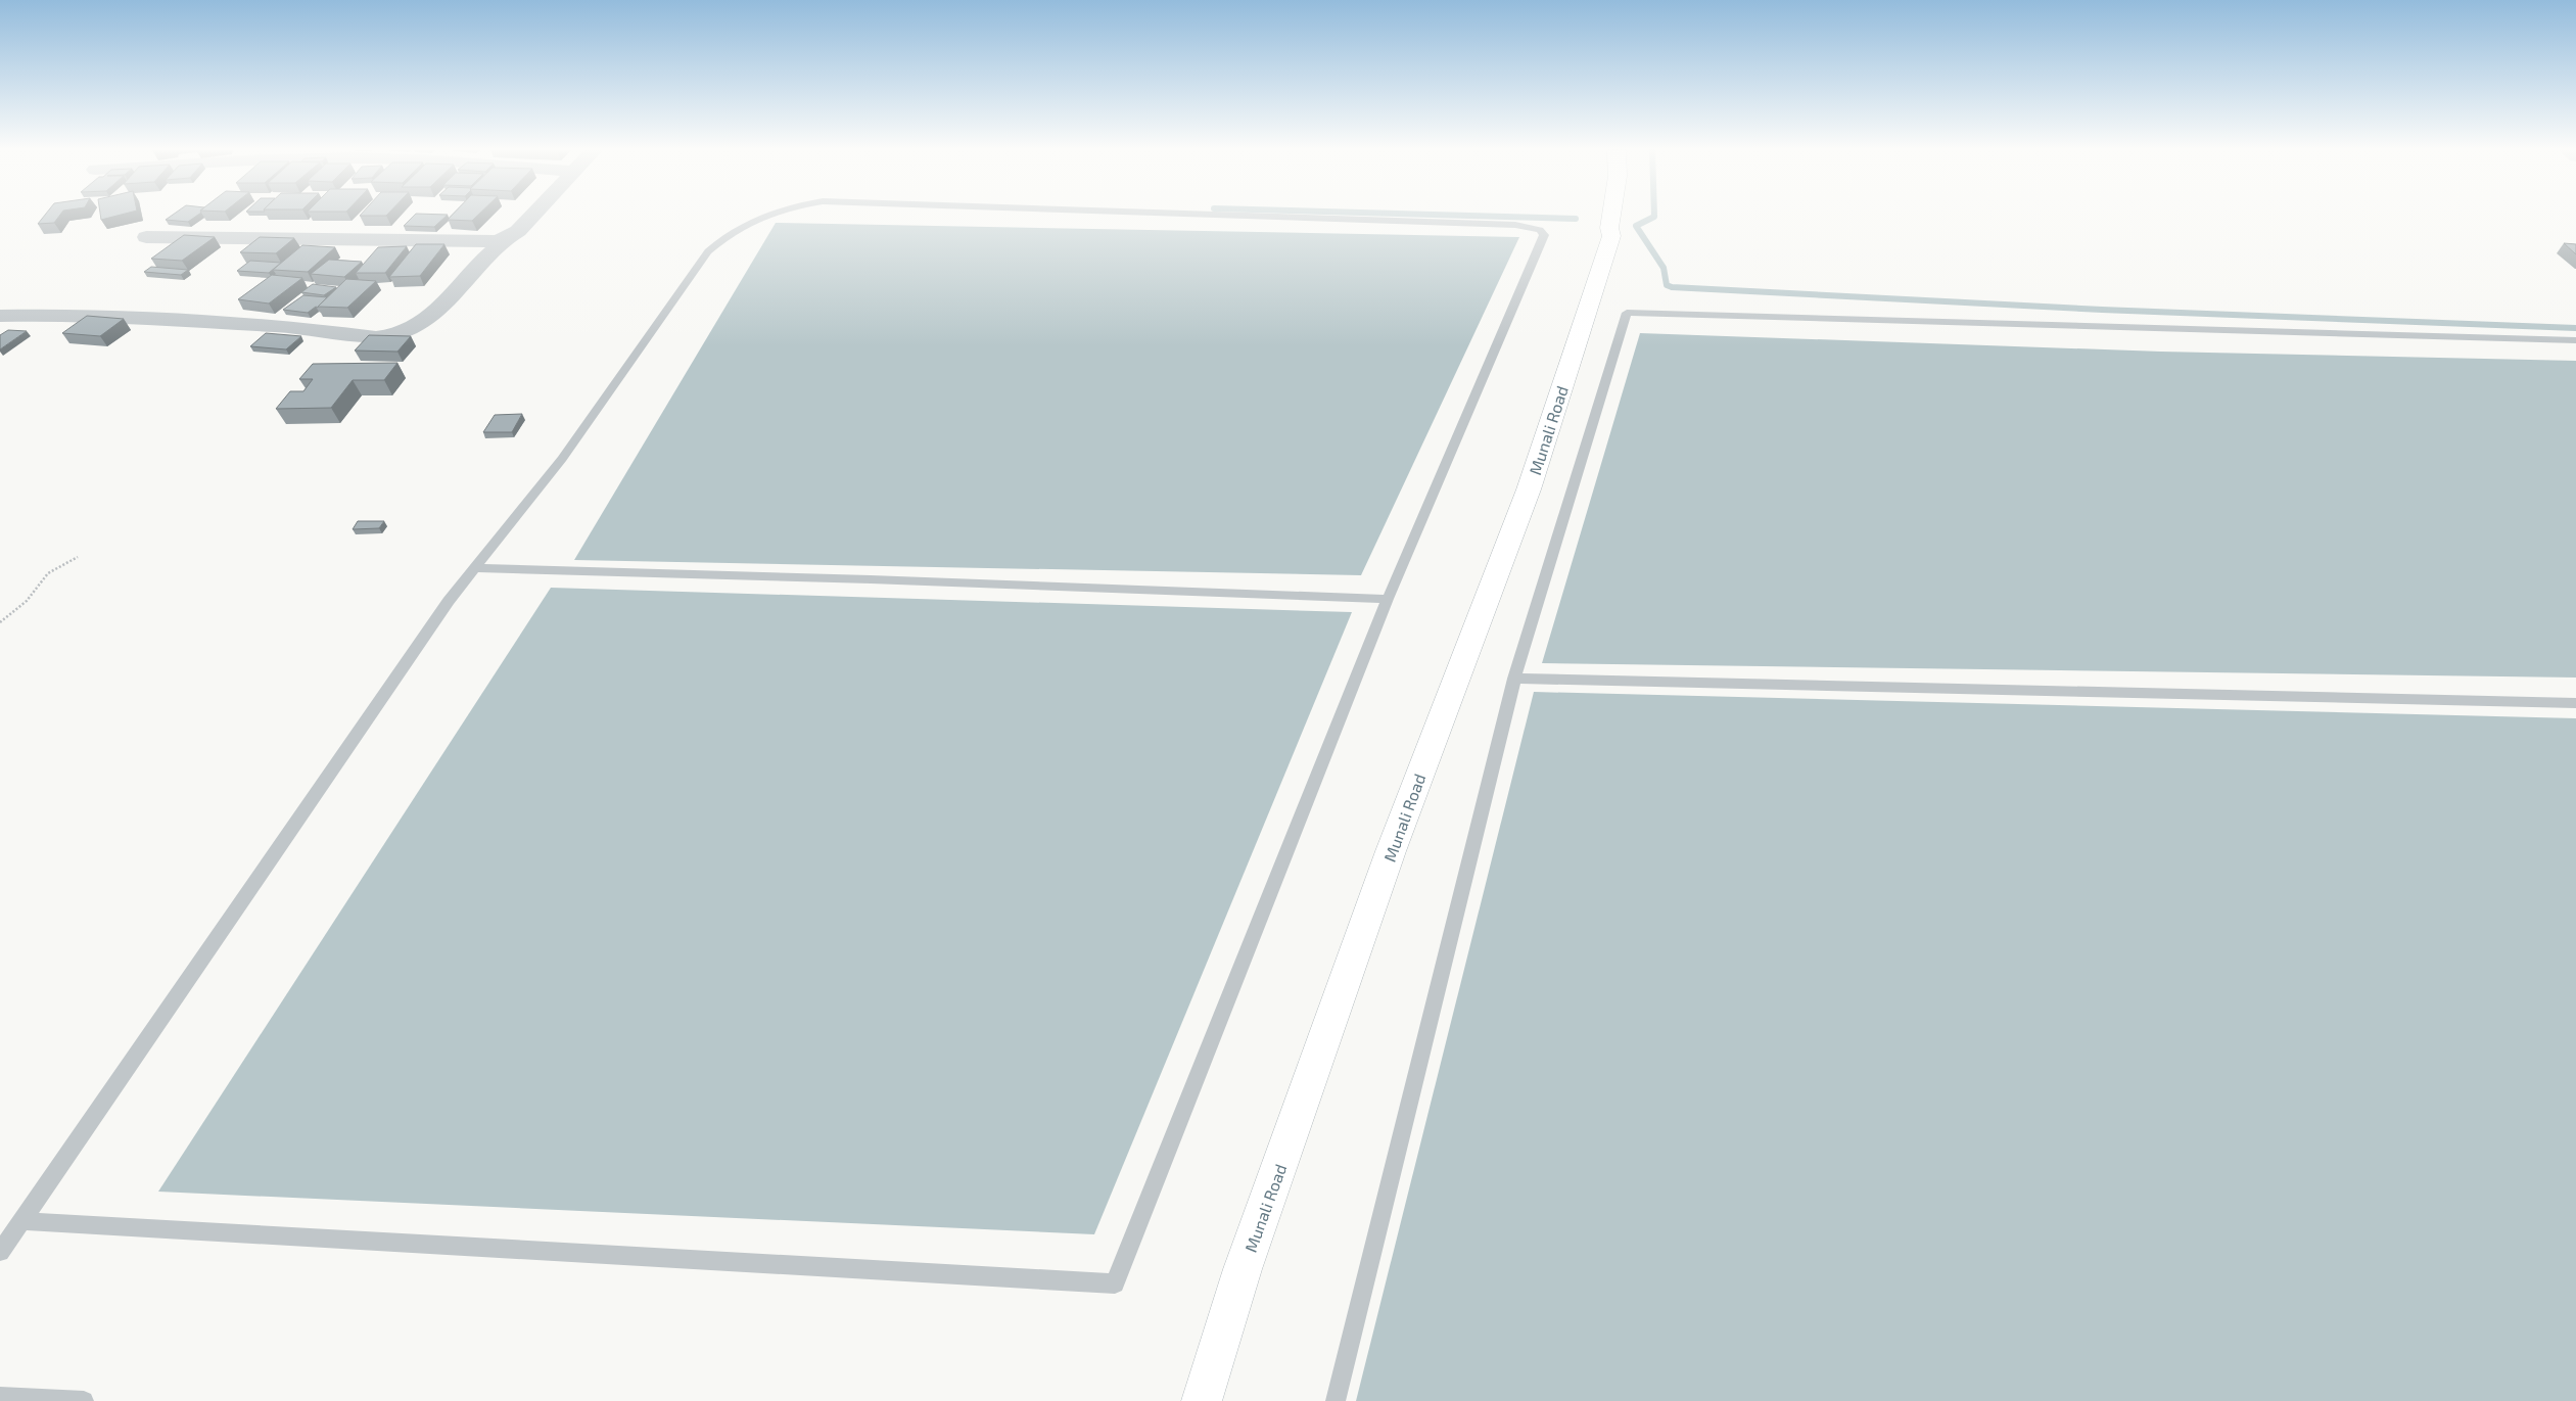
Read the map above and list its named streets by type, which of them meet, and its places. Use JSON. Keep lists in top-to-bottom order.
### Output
{
  "streets": {
    "main road": ["Munali Road"]
  }
}
